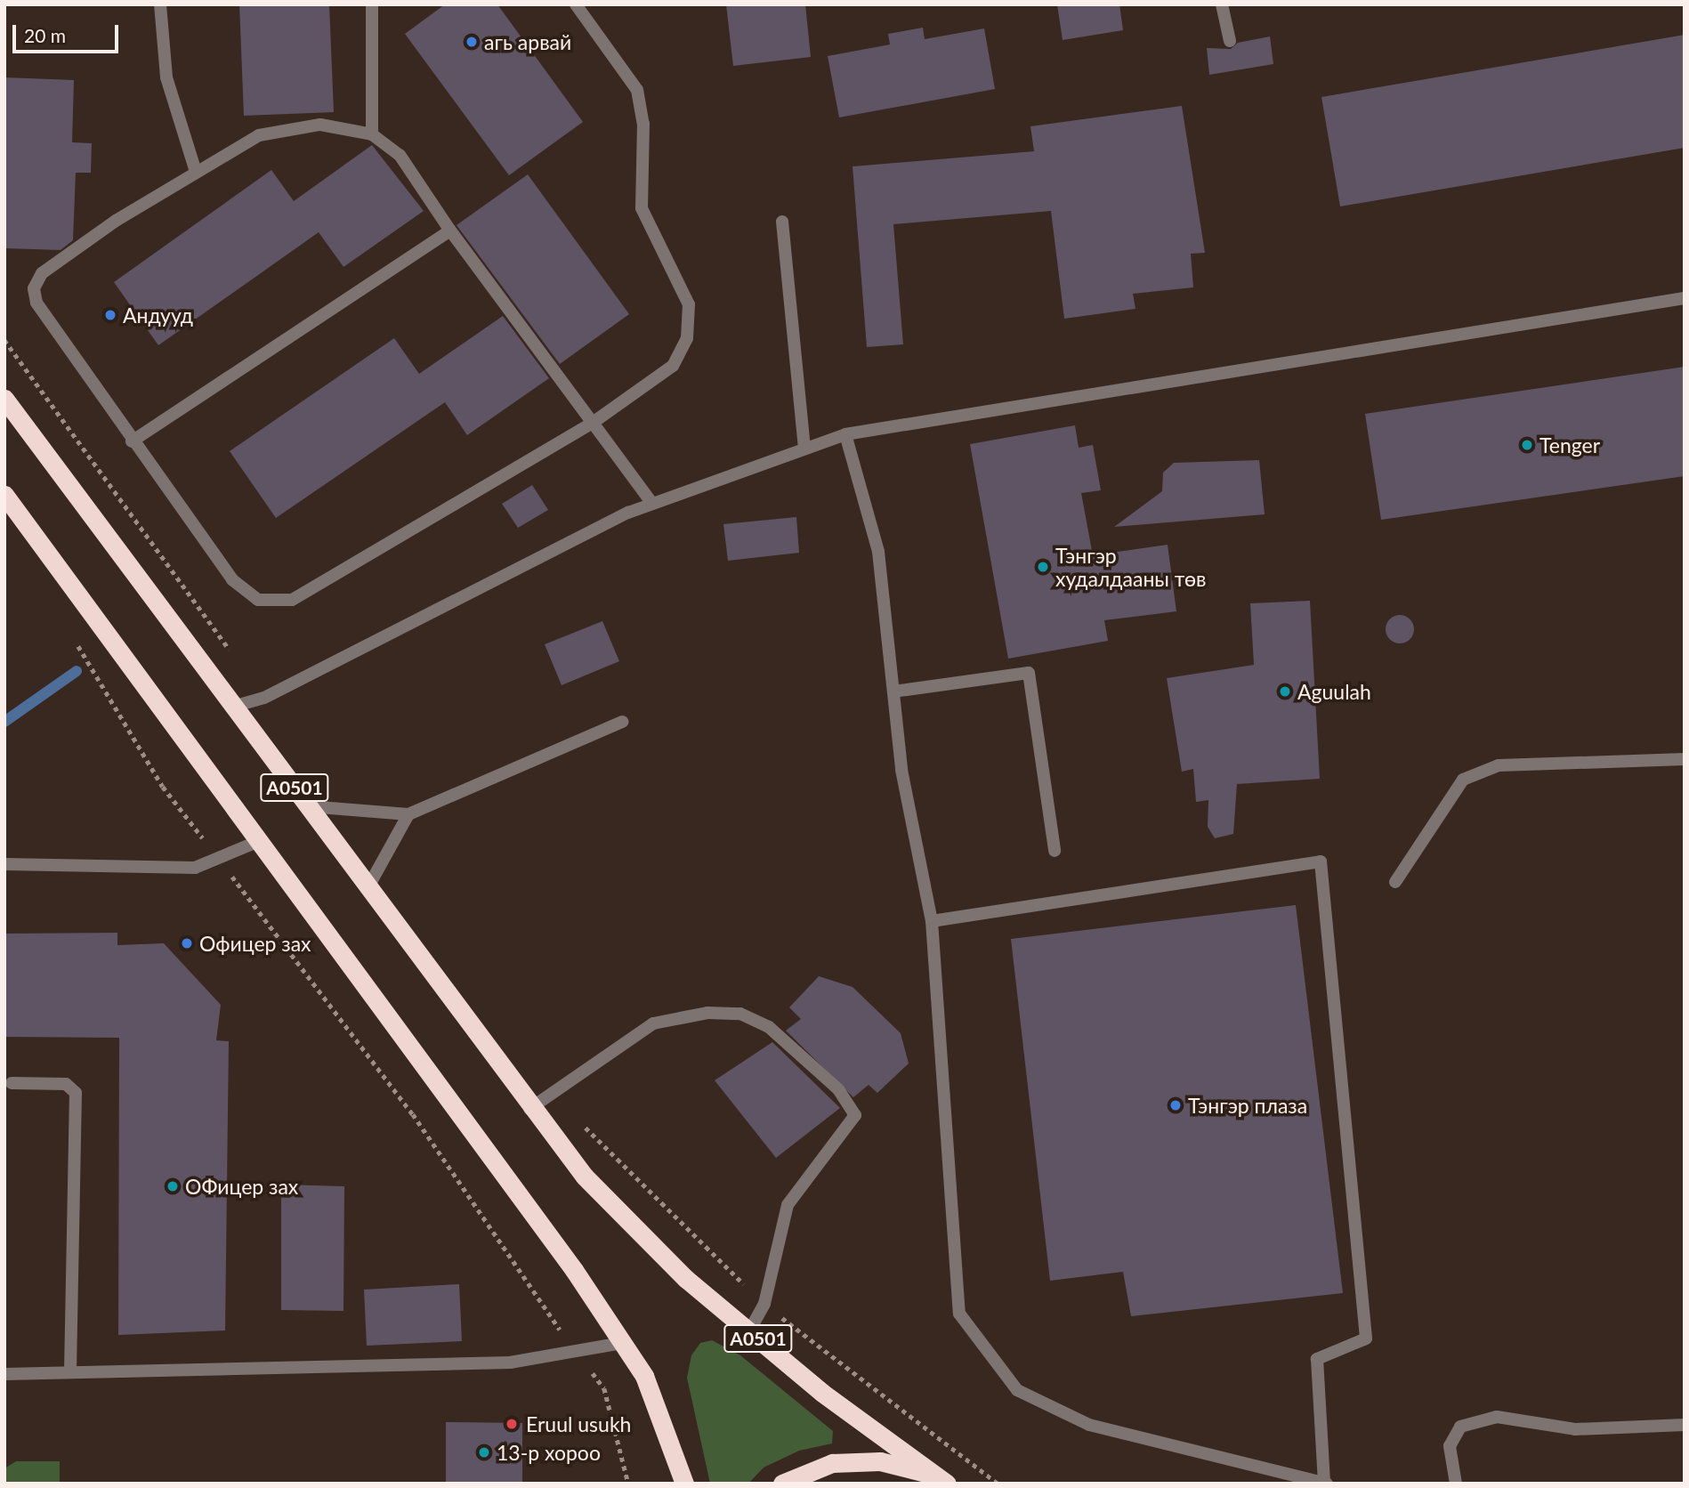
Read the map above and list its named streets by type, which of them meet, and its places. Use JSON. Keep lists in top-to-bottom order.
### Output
{
  "streets": {
    "highway": ["A0501"]
  },
  "places": [
    "агь арвай",
    "Андууд",
    "Tenger",
    "Тэнгэр худалдааны төв",
    "Aguulah",
    "Офицер зах",
    "Тэнгэр плаза",
    "ОФицер зах",
    "Eruul usukh",
    "13-р хороо"
  ],
  "scale_bar": "20 m"
}
